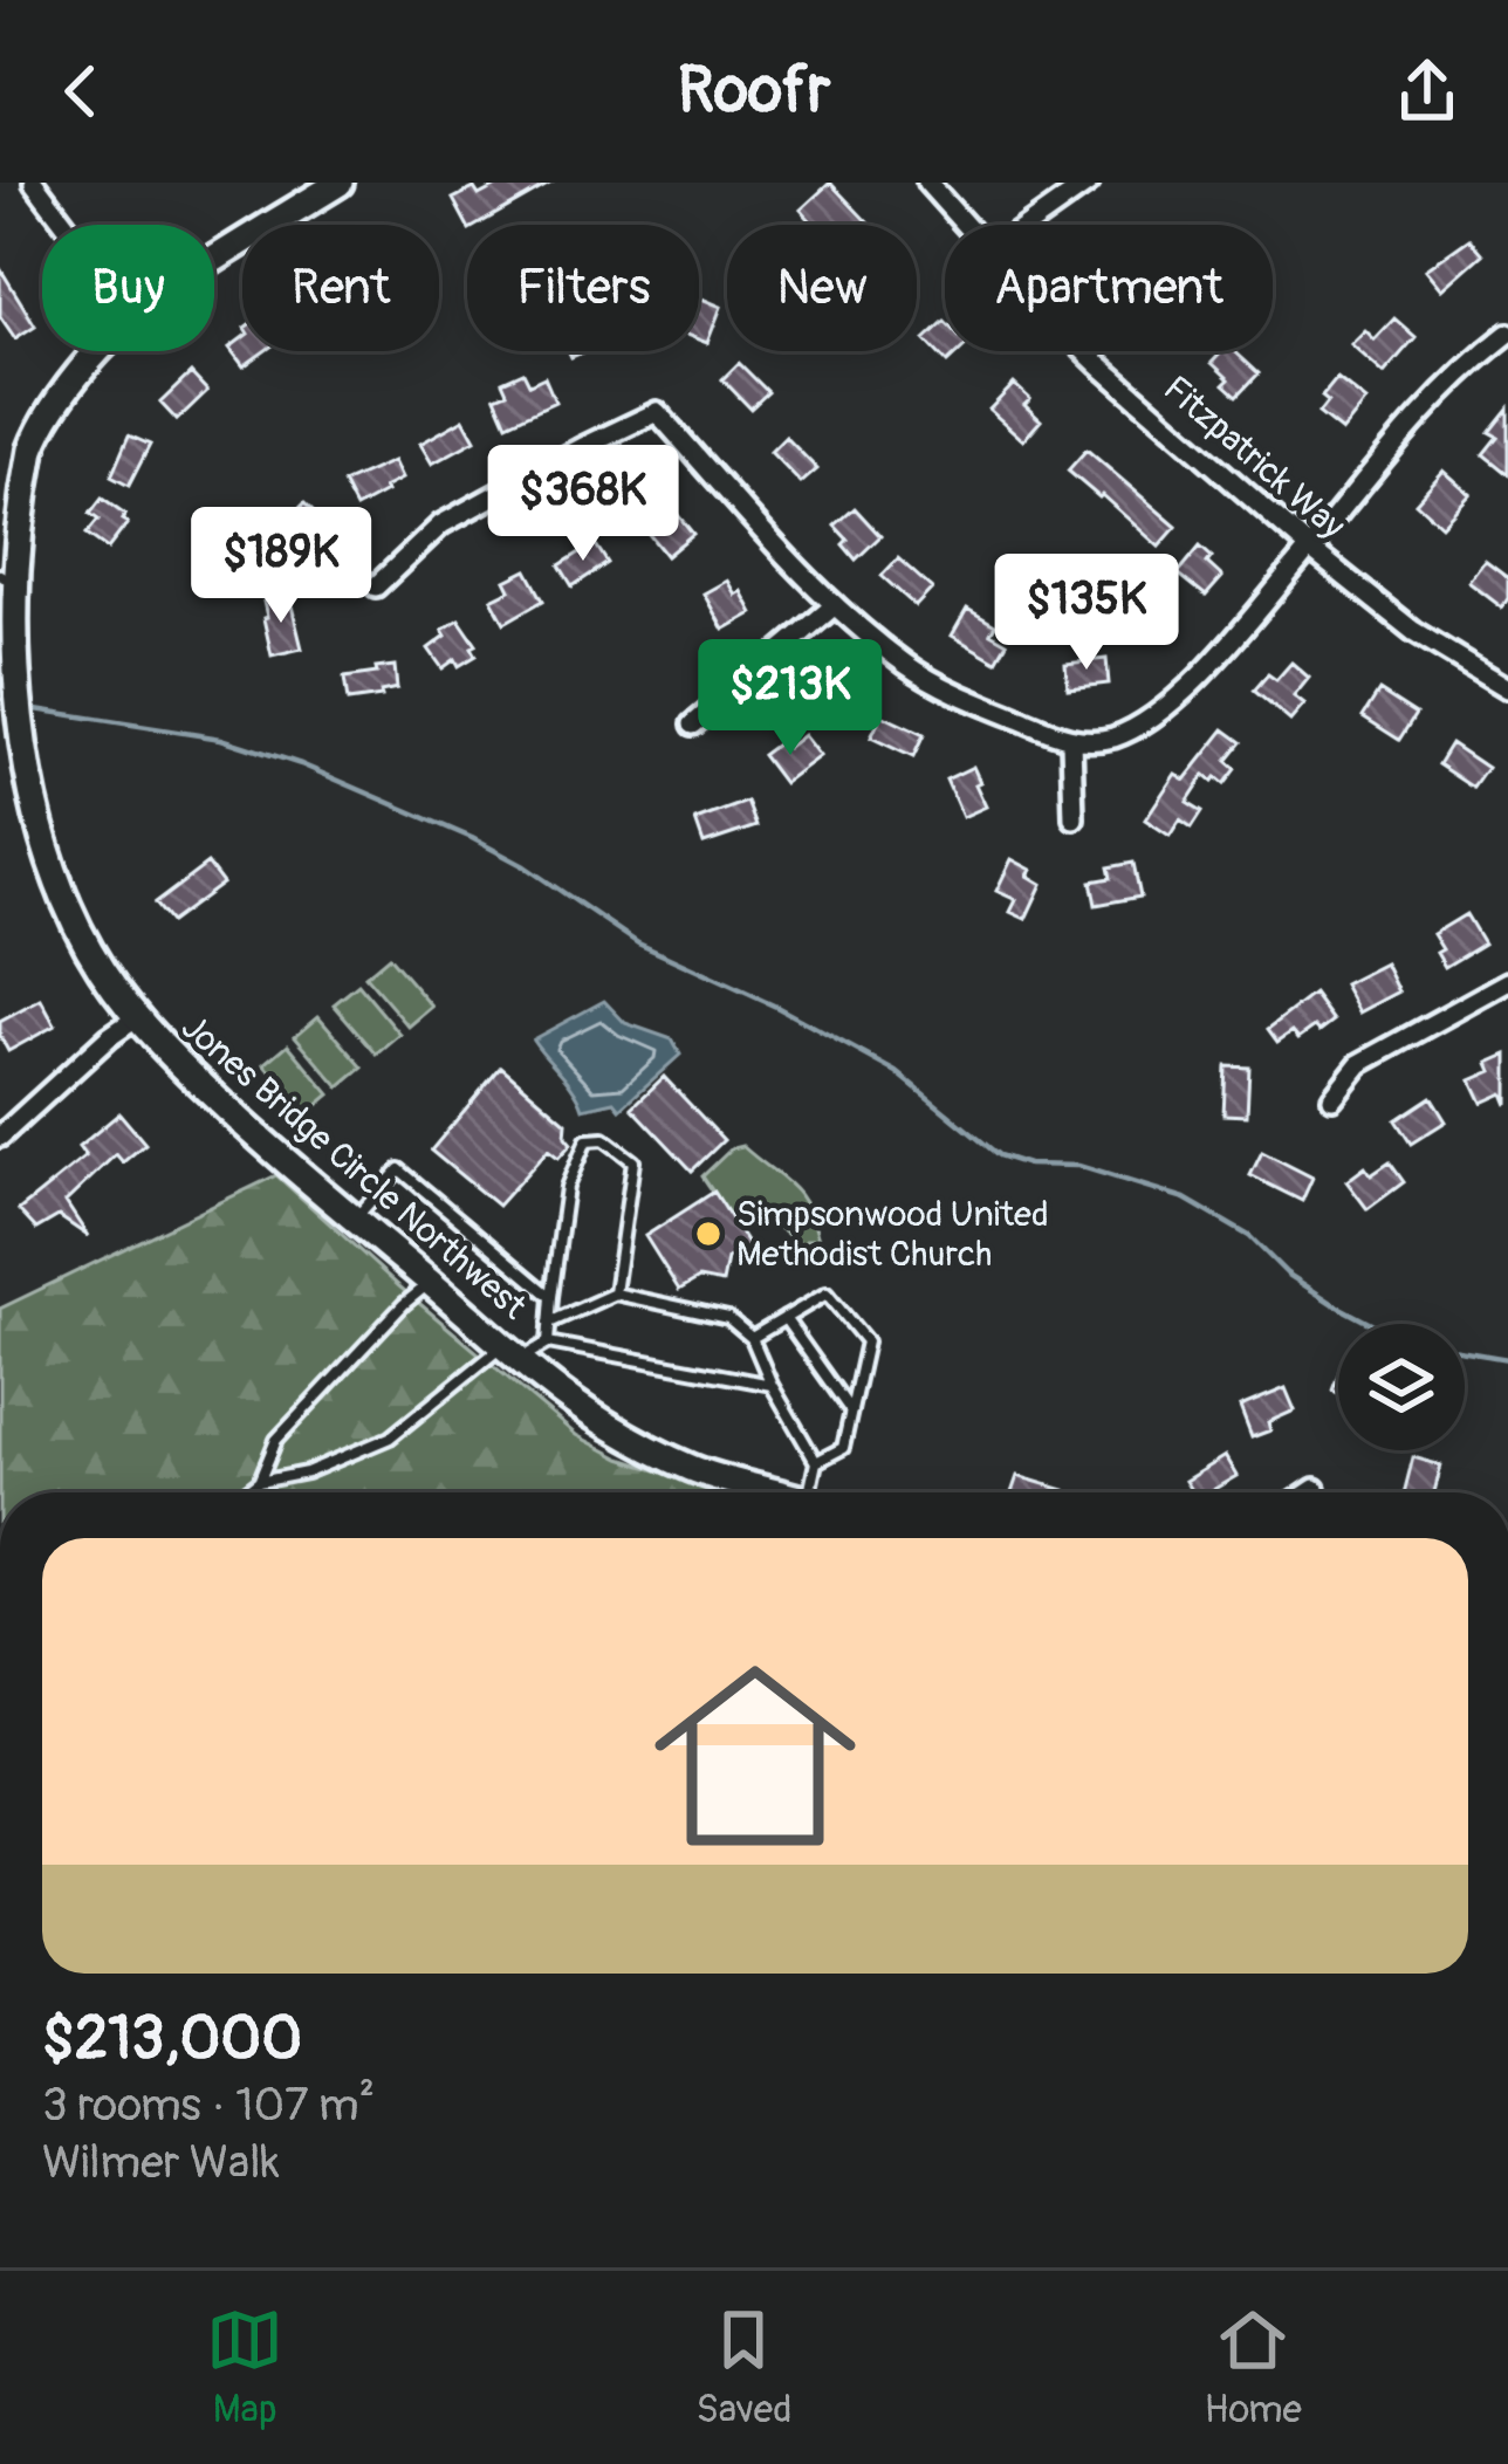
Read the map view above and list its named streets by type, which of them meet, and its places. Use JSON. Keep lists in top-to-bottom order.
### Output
{
  "streets": {
    "street": ["Fitzpatrick Way", "Jones Bridge Circle Northwest"]
  },
  "places": ["Simpsonwood United Methodist Church"],
  "page": {
    "header": "Roofr",
    "chip": [
      "Buy",
      "Rent",
      "Filters",
      "New",
      "Apartment"
    ],
    "price": [
      "$368K",
      "$189K",
      "$135K",
      "$213K"
    ],
    "list": [
      {
        "name": "$213,000",
        "note": "3 rooms · 107 m² · Wilmer Walk"
      }
    ],
    "tabs": ["Map", "Saved", "Home"]
  }
}
